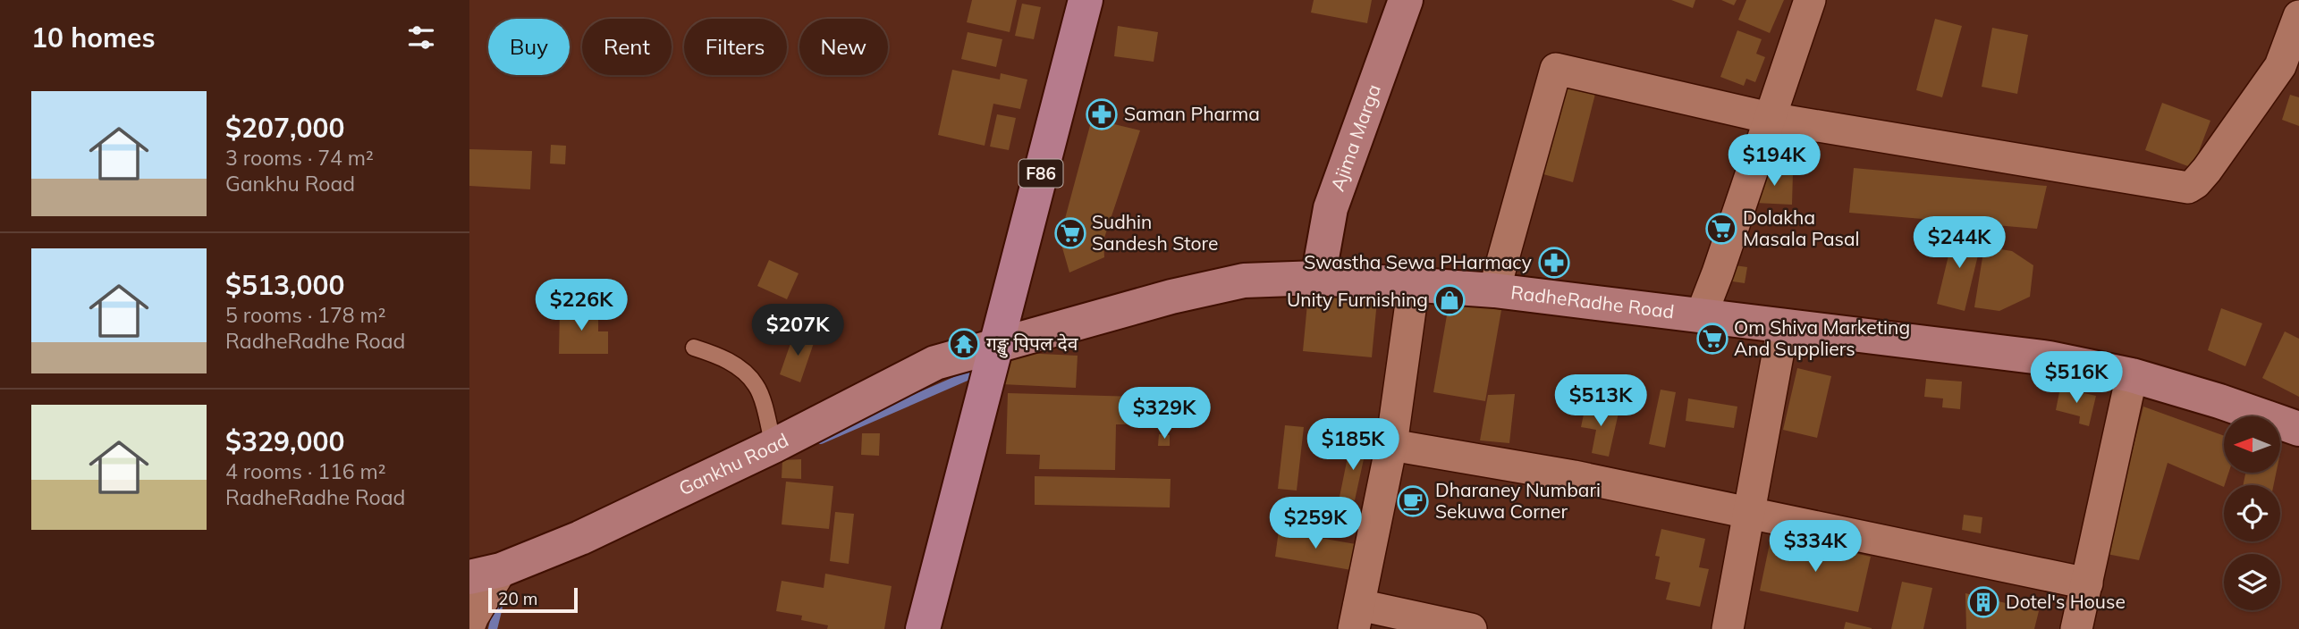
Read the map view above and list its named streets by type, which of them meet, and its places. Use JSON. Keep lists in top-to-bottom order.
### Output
{
  "streets": {
    "main road": [
      "Ajima Marga",
      "F86",
      "RadheRadhe Road",
      "Gankhu Road"
    ]
  },
  "crossings": [
    ["Ajima Marga", "RadheRadhe Road"],
    ["F86", "RadheRadhe Road"],
    ["F86", "Gankhu Road"],
    ["RadheRadhe Road", "Gankhu Road"]
  ],
  "places": {
    "pharmacy": ["Saman Pharma", "Swastha Sewa PHarmacy"],
    "supermarket": ["Dolakha Masala Pasal", "Sudhin Sandesh Store", "Om Shiva Marketing And Suppliers"],
    "shop": ["Unity Furnishing"],
    "temple": ["गङ्खु पिपल देव"],
    "cafe": ["Dharaney Numbari Sekuwa Corner"],
    "building": ["Dotel's House"]
  },
  "scale_bar": "20 m",
  "north": "left",
  "page": {
    "heading": "10 homes",
    "chip": [
      "Buy",
      "Rent",
      "Filters",
      "New"
    ],
    "list": [
      {
        "name": "$207,000",
        "note": "3 rooms · 74 m² · Gankhu Road"
      },
      {
        "name": "$513,000",
        "note": "5 rooms · 178 m² · RadheRadhe Road"
      },
      {
        "name": "$329,000",
        "note": "4 rooms · 116 m² · RadheRadhe Road"
      }
    ],
    "price": [
      "$194K",
      "$244K",
      "$226K",
      "$207K",
      "$516K",
      "$513K",
      "$329K",
      "$185K",
      "$259K",
      "$334K"
    ],
    "scale": "20 m"
  }
}
